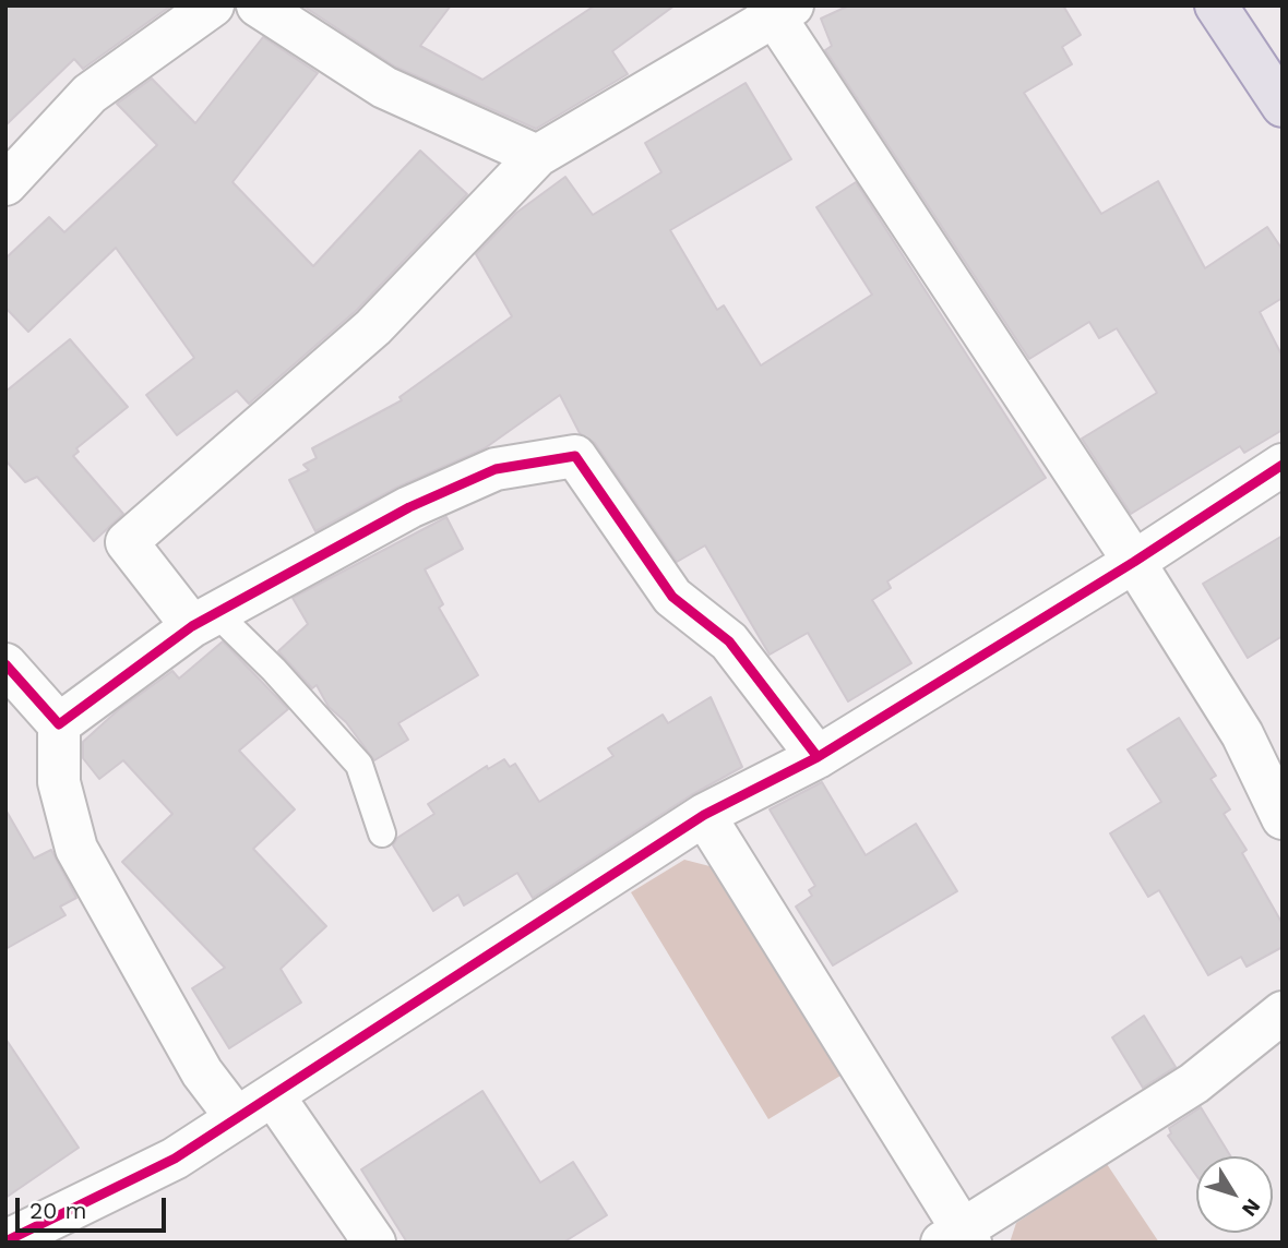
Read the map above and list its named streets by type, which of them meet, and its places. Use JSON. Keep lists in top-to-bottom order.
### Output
{
  "scale_bar": "20 m",
  "north": "bottom right"
}
